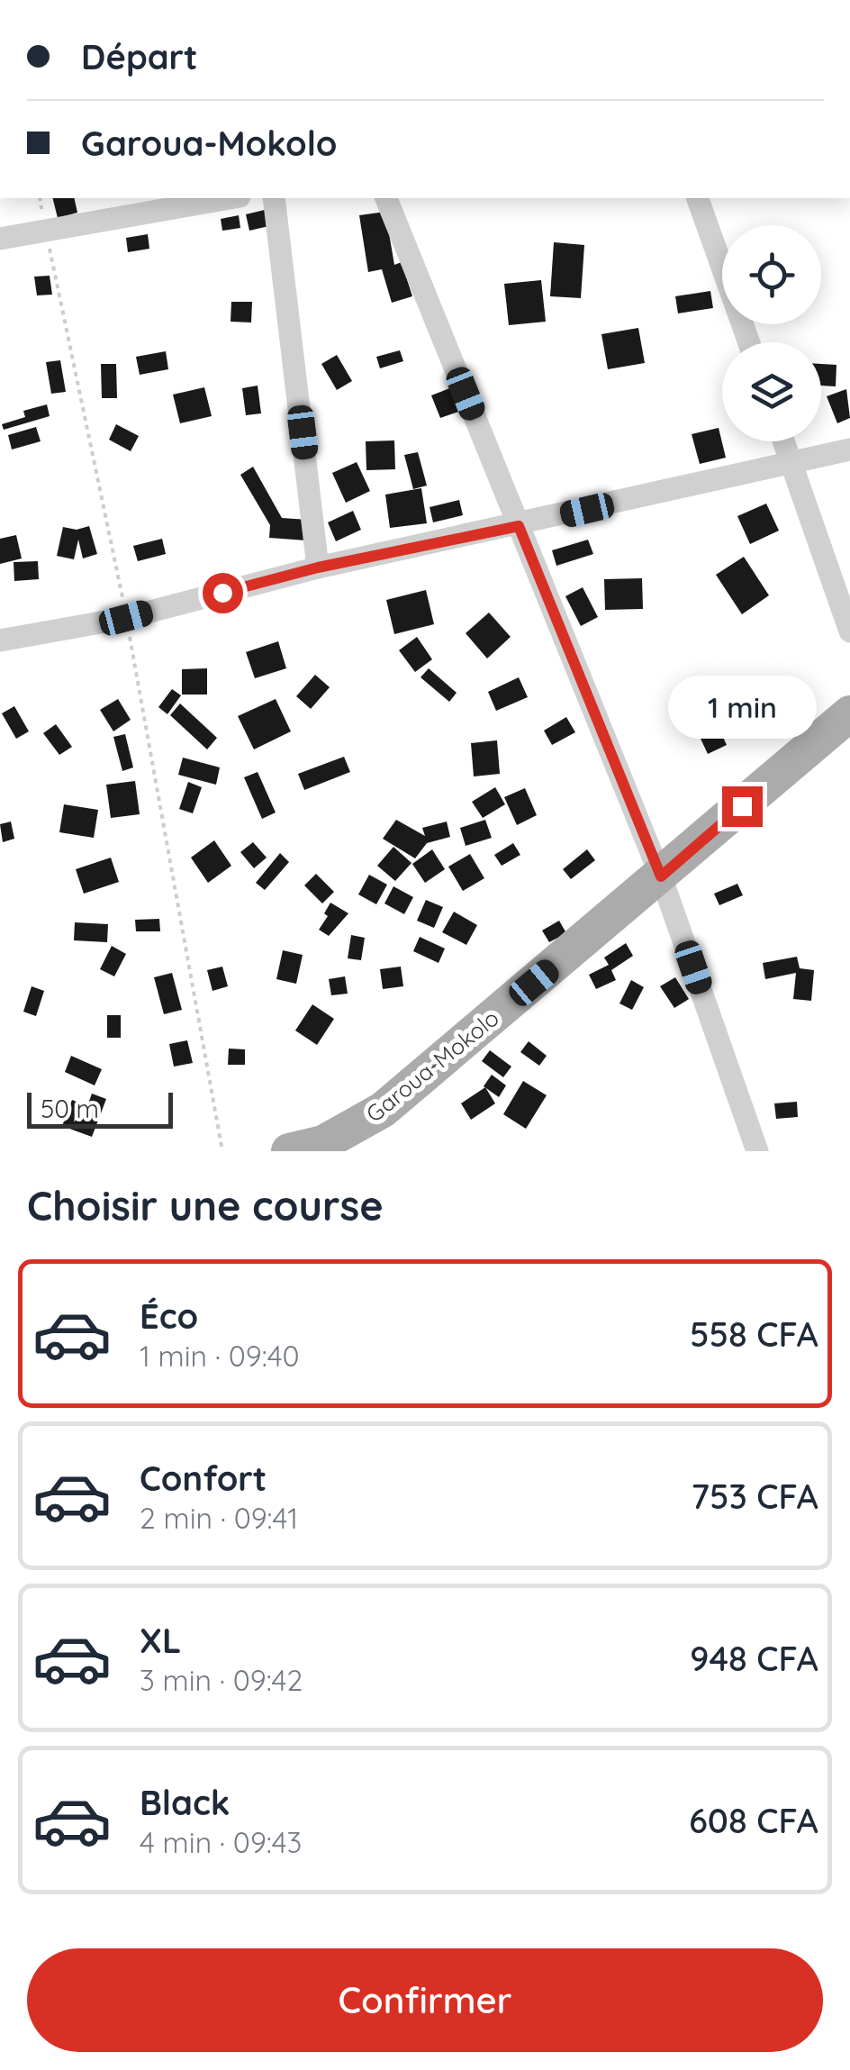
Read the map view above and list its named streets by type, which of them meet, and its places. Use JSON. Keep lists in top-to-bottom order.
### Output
{
  "streets": {
    "main road": ["Garoua-Mokolo"]
  },
  "scale_bar": "50 m",
  "page": {
    "banner": ["Départ", "Garoua-Mokolo"],
    "bubble": "1 min",
    "scale": "50 m",
    "heading": "Choisir une course",
    "list": [
      {
        "name": "Éco",
        "note": "1 min · 09:40",
        "value": "558 CFA"
      },
      {
        "name": "Confort",
        "note": "2 min · 09:41",
        "value": "753 CFA"
      },
      {
        "name": "XL",
        "note": "3 min · 09:42",
        "value": "948 CFA"
      },
      {
        "name": "Black",
        "note": "4 min · 09:43",
        "value": "608 CFA"
      }
    ],
    "buttons": "Confirmer"
  }
}
